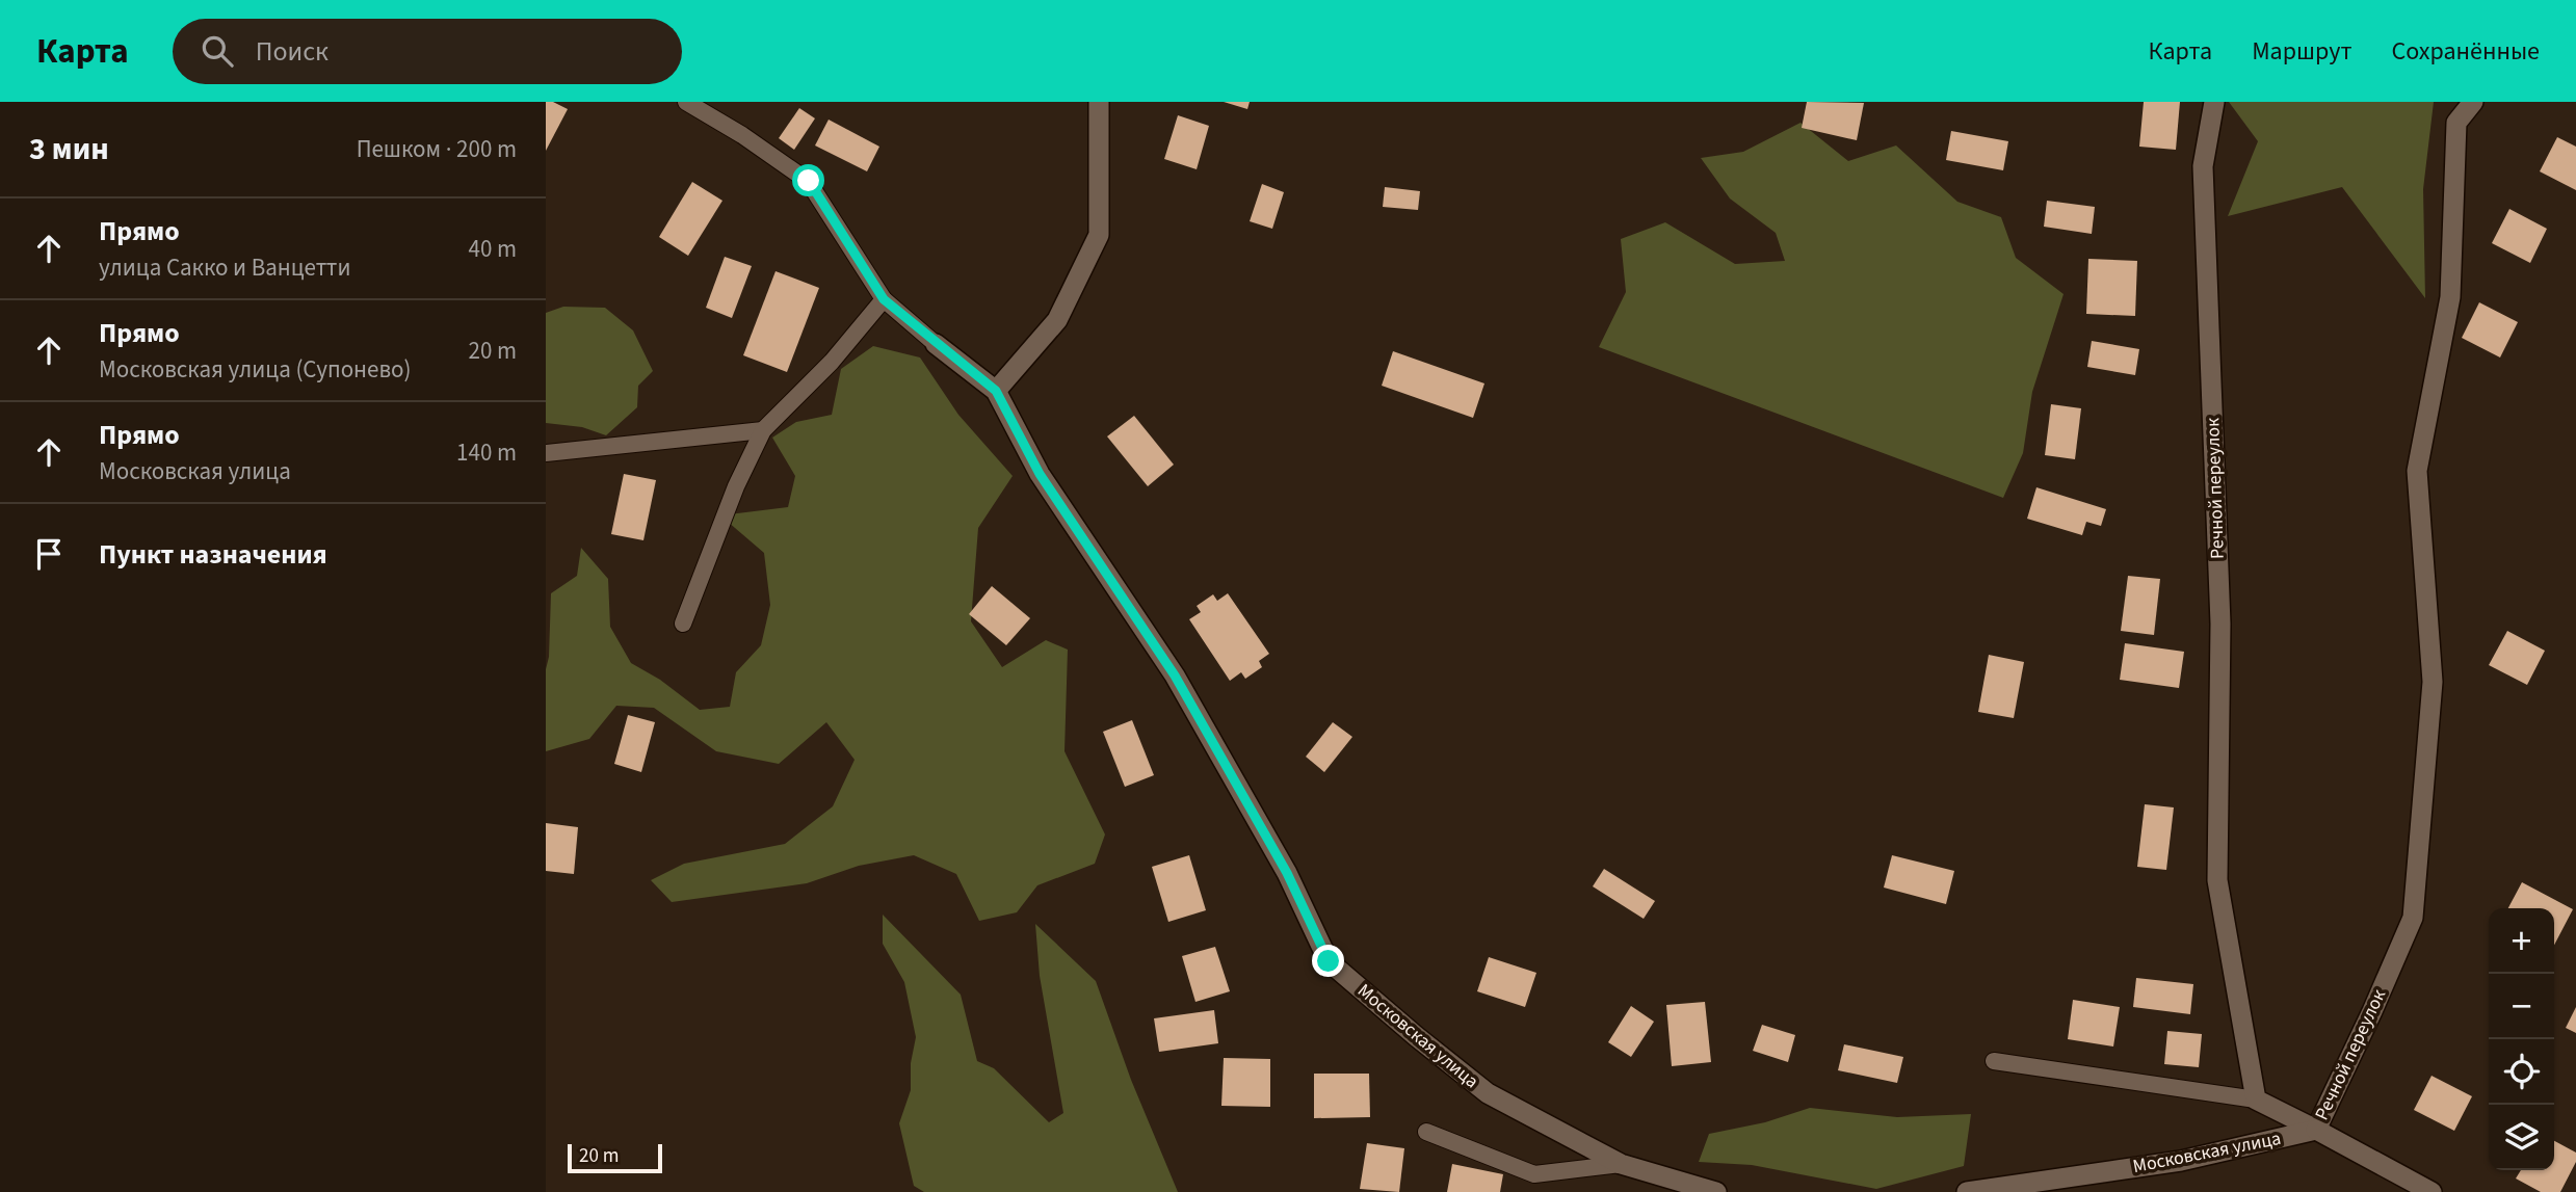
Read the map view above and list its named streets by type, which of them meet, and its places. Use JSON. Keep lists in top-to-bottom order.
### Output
{
  "streets": {
    "street": ["Речной переулок", "Московская улица"]
  },
  "crossings": [
    ["Речной переулок", "Московская улица"]
  ],
  "scale_bar": "20 m",
  "page": {
    "header": "Карта",
    "search": "Поиск",
    "nav": ["Карта", "Маршрут", "Сохранённые"],
    "heading": ["3 мин", "Пешком · 200 m"],
    "list": [
      ["Прямо", "улица Сакко и Ванцетти", "40 m"],
      ["Прямо", "Московская улица (Супонево)", "20 m"],
      ["Прямо", "Московская улица", "140 m"],
      "Пункт назначения"
    ],
    "map_buttons": ["+", "−"],
    "scale": "20 m"
  }
}
